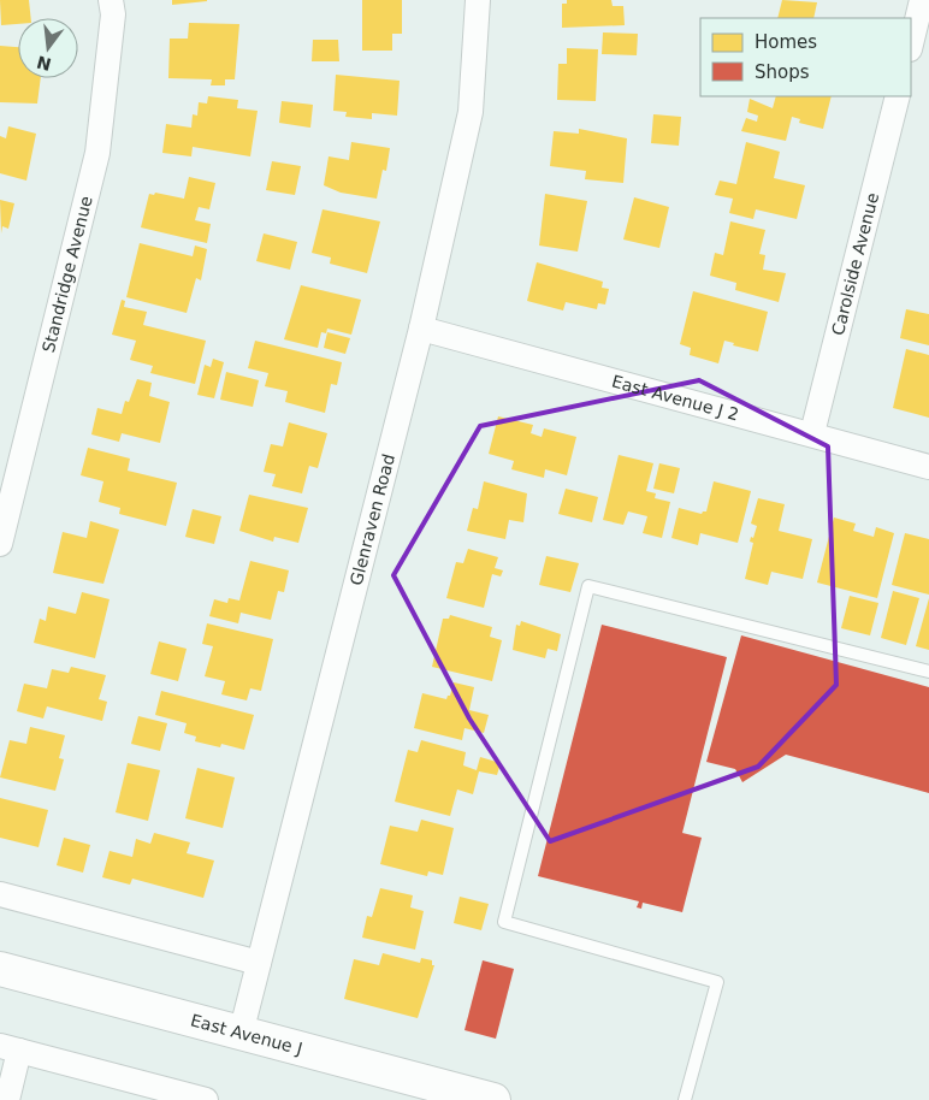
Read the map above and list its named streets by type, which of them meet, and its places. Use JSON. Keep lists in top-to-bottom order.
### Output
{
  "streets": {
    "main road": ["East Avenue J"],
    "street": [
      "Carolside Avenue",
      "Standridge Avenue",
      "East Avenue J 2",
      "Glenraven Road"
    ]
  },
  "crossings": [
    ["Carolside Avenue", "East Avenue J 2"],
    ["East Avenue J 2", "Glenraven Road"],
    ["Glenraven Road", "East Avenue J"]
  ],
  "legend": ["Homes", "Shops"],
  "north": "bottom"
}
